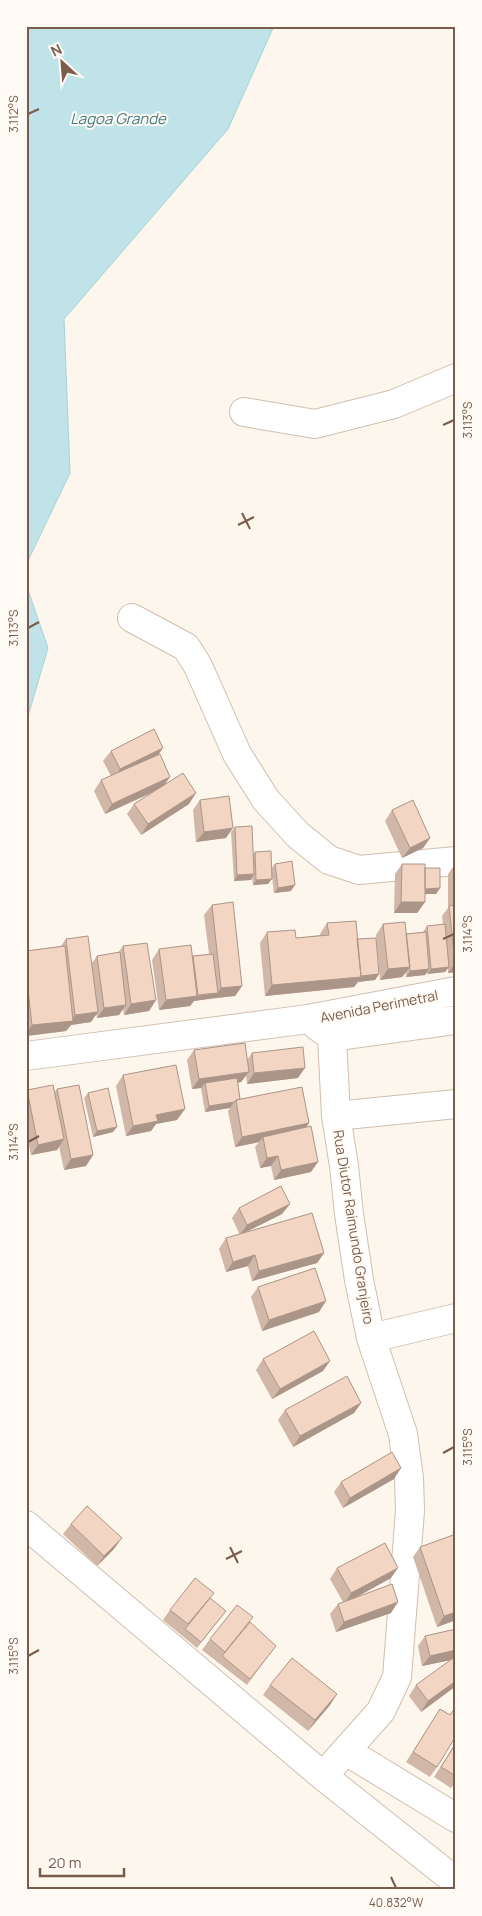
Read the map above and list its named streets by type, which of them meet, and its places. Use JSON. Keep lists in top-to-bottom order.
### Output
{
  "streets": {
    "street": ["Avenida Perimetral", "Rua Diutor Raimundo Granjeiro"]
  },
  "crossings": [
    ["Avenida Perimetral", "Rua Diutor Raimundo Granjeiro"]
  ],
  "water": ["Lagoa Grande"],
  "scale_bar": "20 m",
  "north": "top left",
  "coordinates": [
    "3.112°S",
    "3.113°S",
    "3.114°S",
    "3.115°S",
    "40.832°W"
  ]
}
